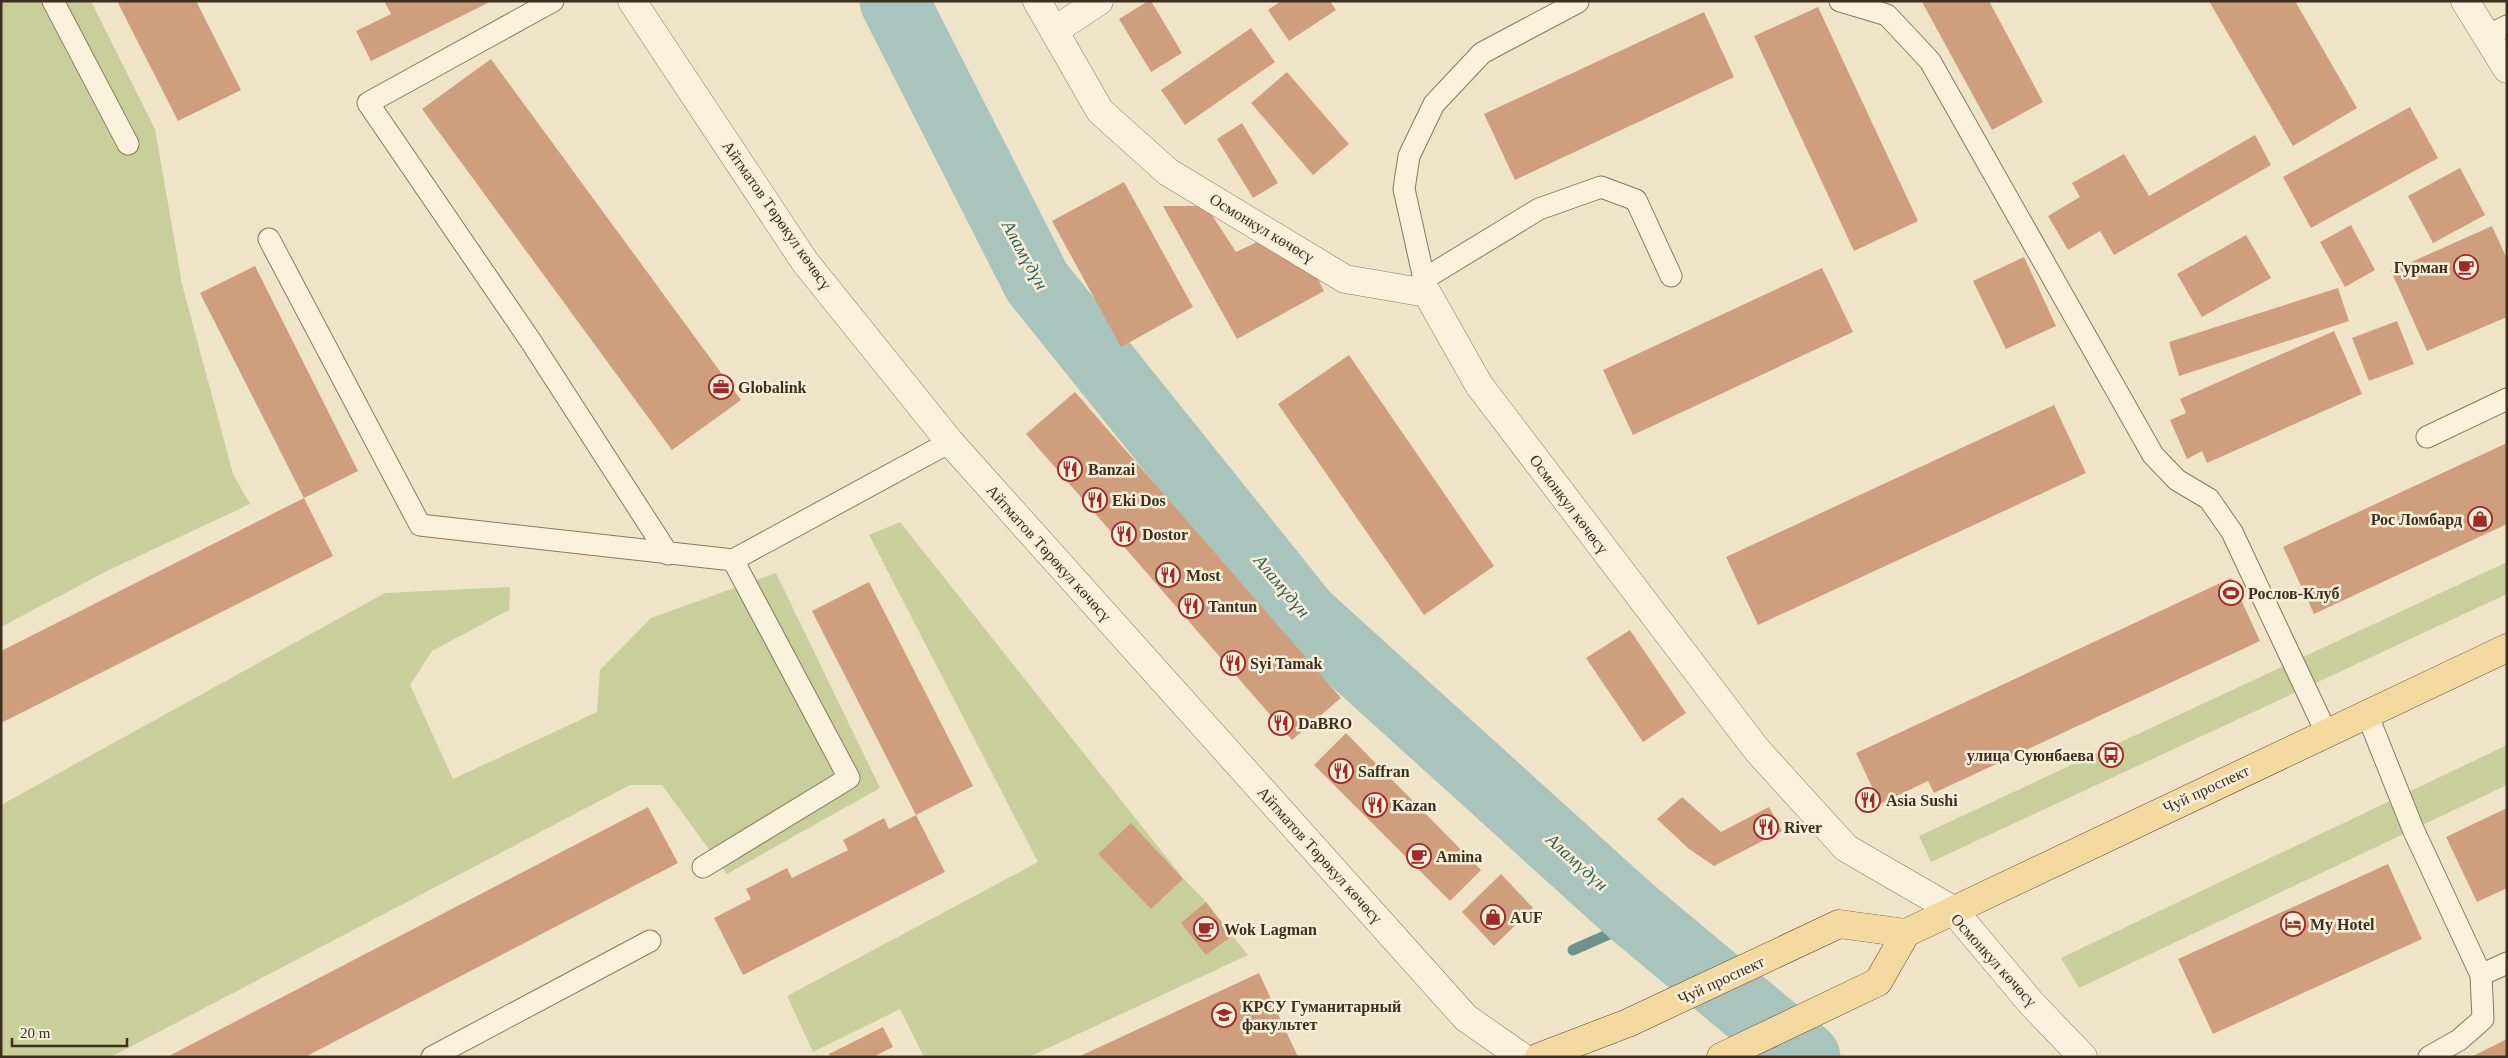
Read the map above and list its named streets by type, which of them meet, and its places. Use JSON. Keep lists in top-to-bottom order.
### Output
{
  "streets": {
    "main road": ["Чуй проспект"],
    "street": ["Айтматов Төрөкул көчөсү", "Осмонкул көчөсү"]
  },
  "crossings": [
    ["Осмонкул көчөсү", "Чуй проспект"]
  ],
  "water": ["Аламүдүн"],
  "places": {
    "cafe": ["Гурман", "Amina", "Wok Lagman"],
    "office": ["Globalink"],
    "restaurant": [
      "Banzai",
      "Eki Dos",
      "Dostor",
      "Most",
      "Tantun",
      "Syi Tamak",
      "DaBRO",
      "Saffran",
      "Asia Sushi",
      "Kazan",
      "River"
    ],
    "shop": ["Рос Ломбард", "AUF"],
    "sports": ["Рослов-Клуб"],
    "bus stop": ["улица Суюнбаева"],
    "hotel": ["My Hotel"],
    "school or university": ["КРСУ Гуманитарный факультет"]
  },
  "scale_bar": "20 m"
}
